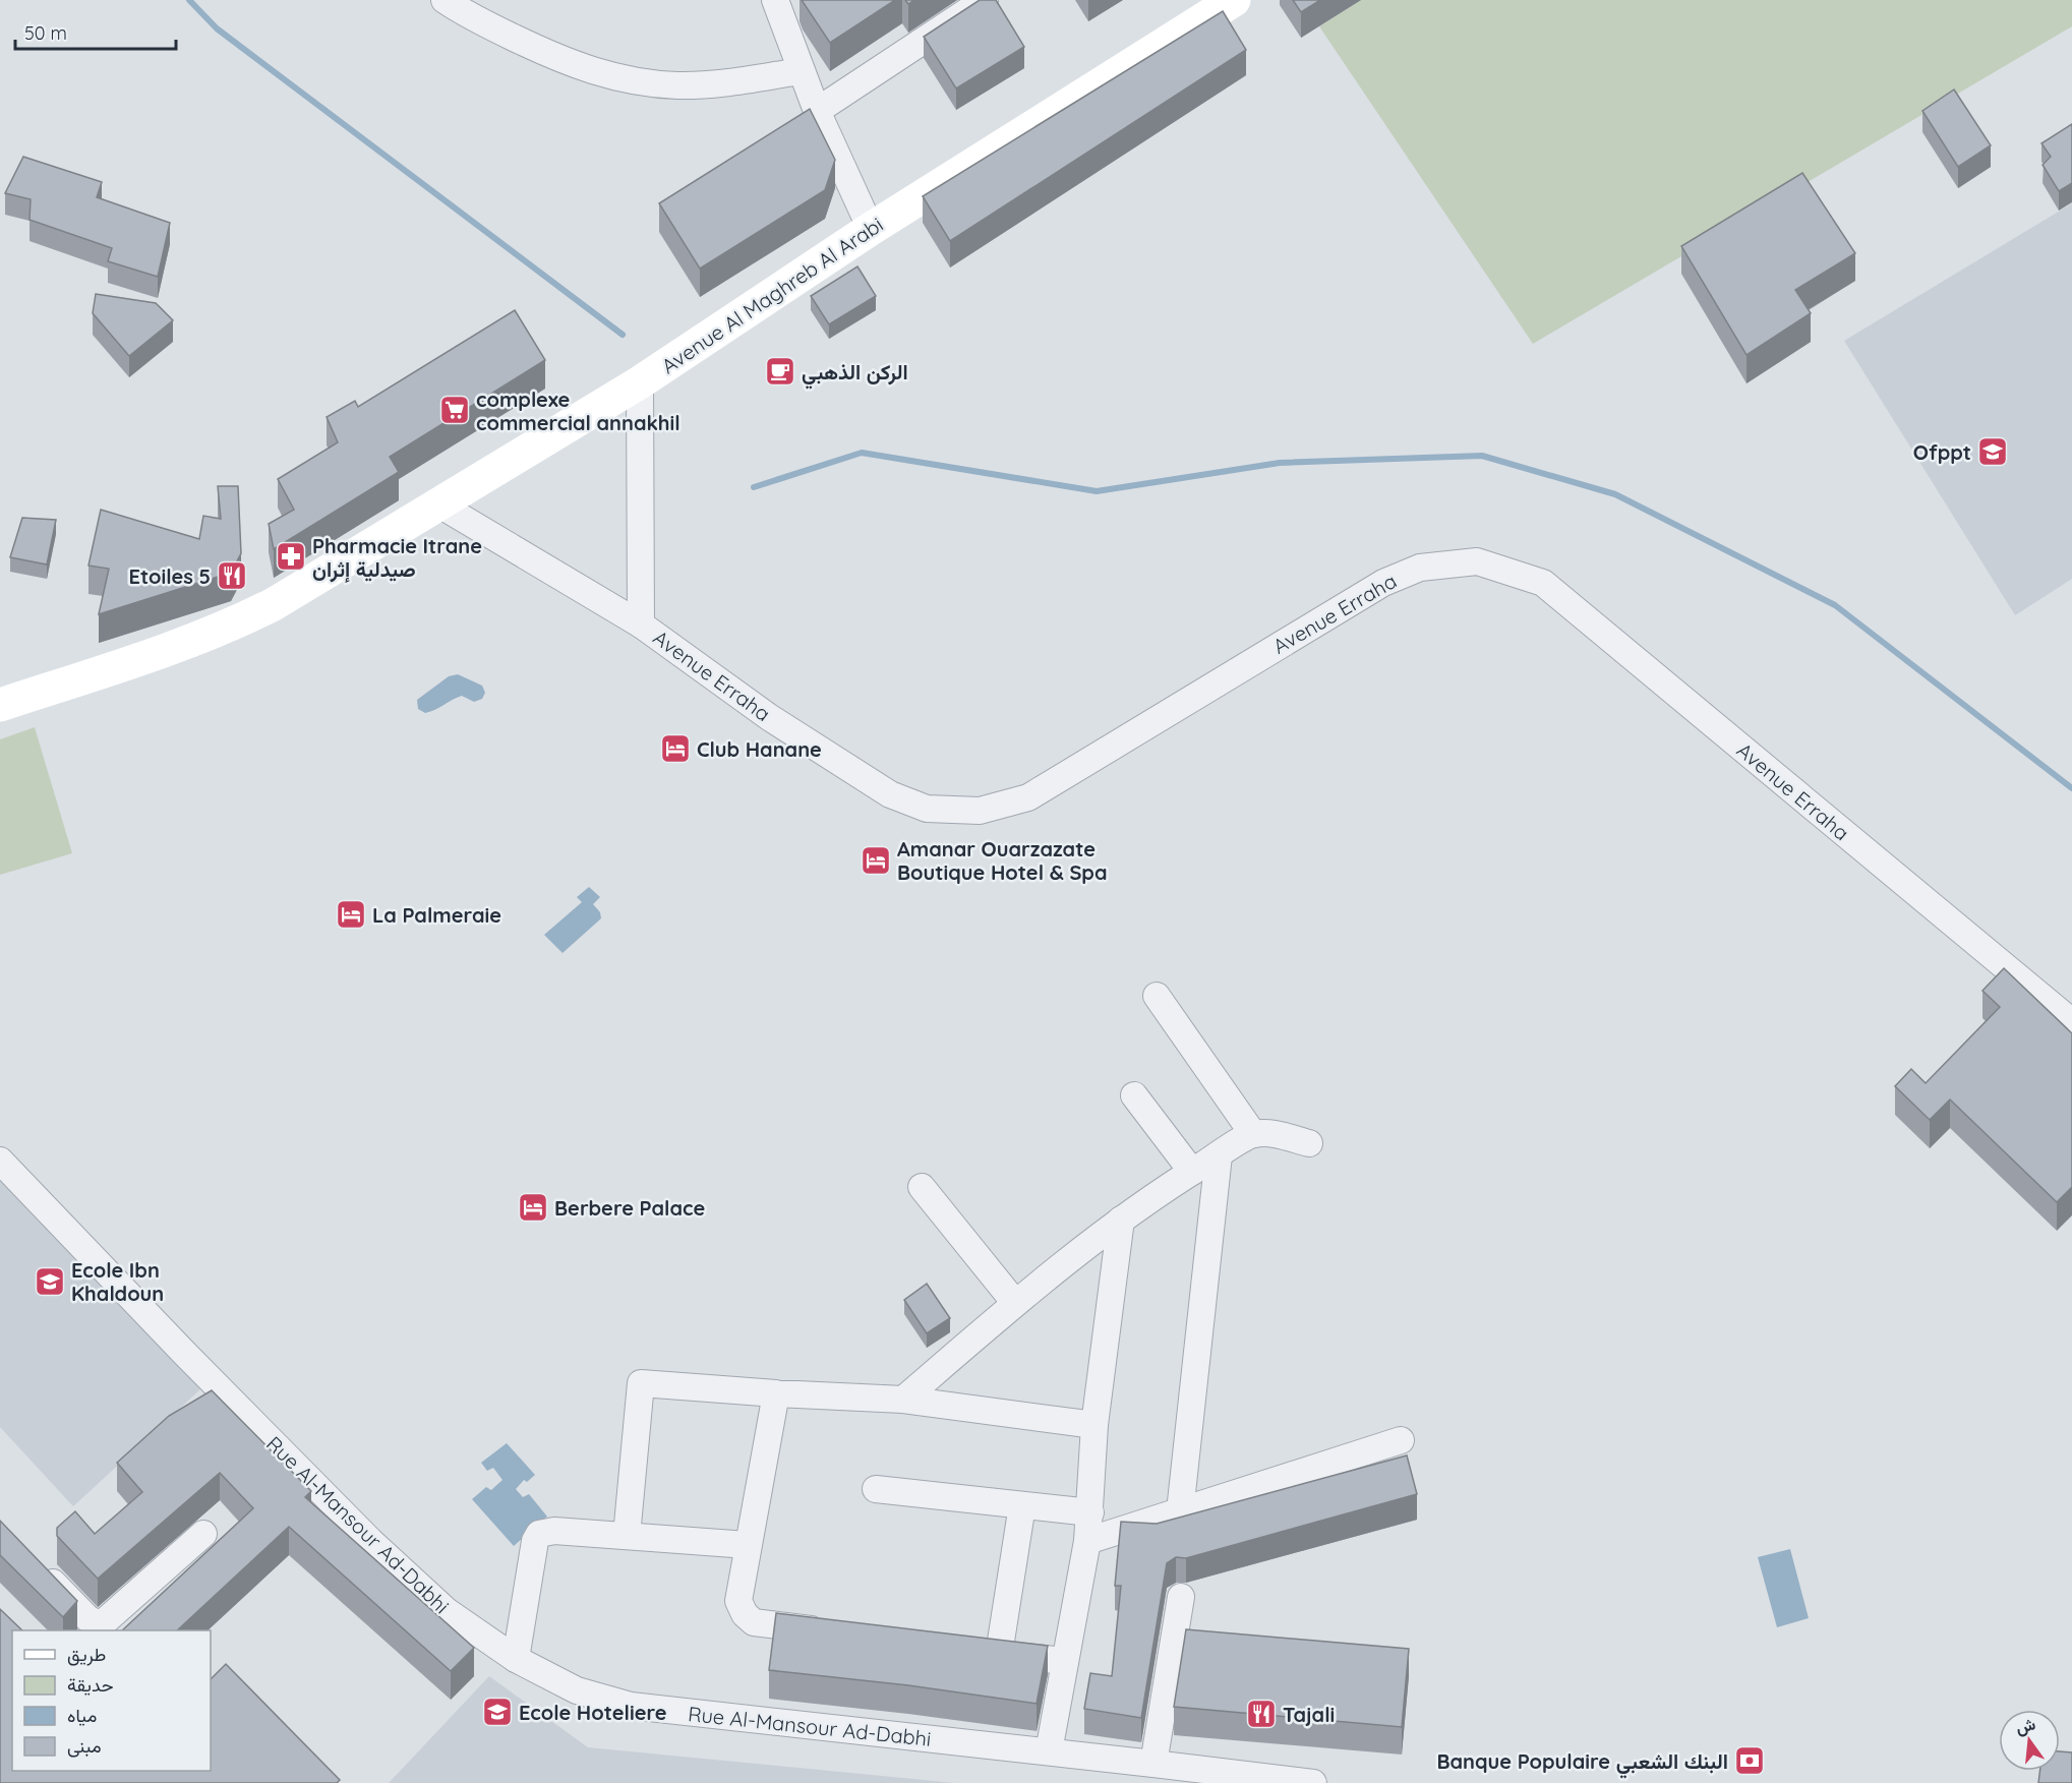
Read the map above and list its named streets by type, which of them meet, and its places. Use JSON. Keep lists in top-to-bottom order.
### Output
{
  "streets": {
    "main road": ["Avenue Al Maghreb Al Arabi"],
    "street": ["Avenue Erraha", "Rue Al-Mansour Ad-Dabhi"]
  },
  "crossings": [
    ["Avenue Al Maghreb Al Arabi", "Avenue Erraha"]
  ],
  "places": {
    "cafe": ["الركن الذهبي"],
    "supermarket": ["complexe commercial annakhil"],
    "school or university": ["Ofppt", "Ecole Ibn Khaldoun", "Ecole Hoteliere"],
    "pharmacy": ["Pharmacie Itrane صيدلية إثران"],
    "restaurant": ["Etoiles 5", "Tajali"],
    "hotel": [
      "Club Hanane",
      "Amanar Ouarzazate Boutique Hotel & Spa",
      "La Palmeraie",
      "Berbere Palace"
    ],
    "bank": ["Banque Populaire البنك الشعبي"]
  },
  "legend": [
    "طريق",
    "حديقة",
    "مياه",
    "مبنى"
  ],
  "scale_bar": "50 m",
  "north": "top"
}
